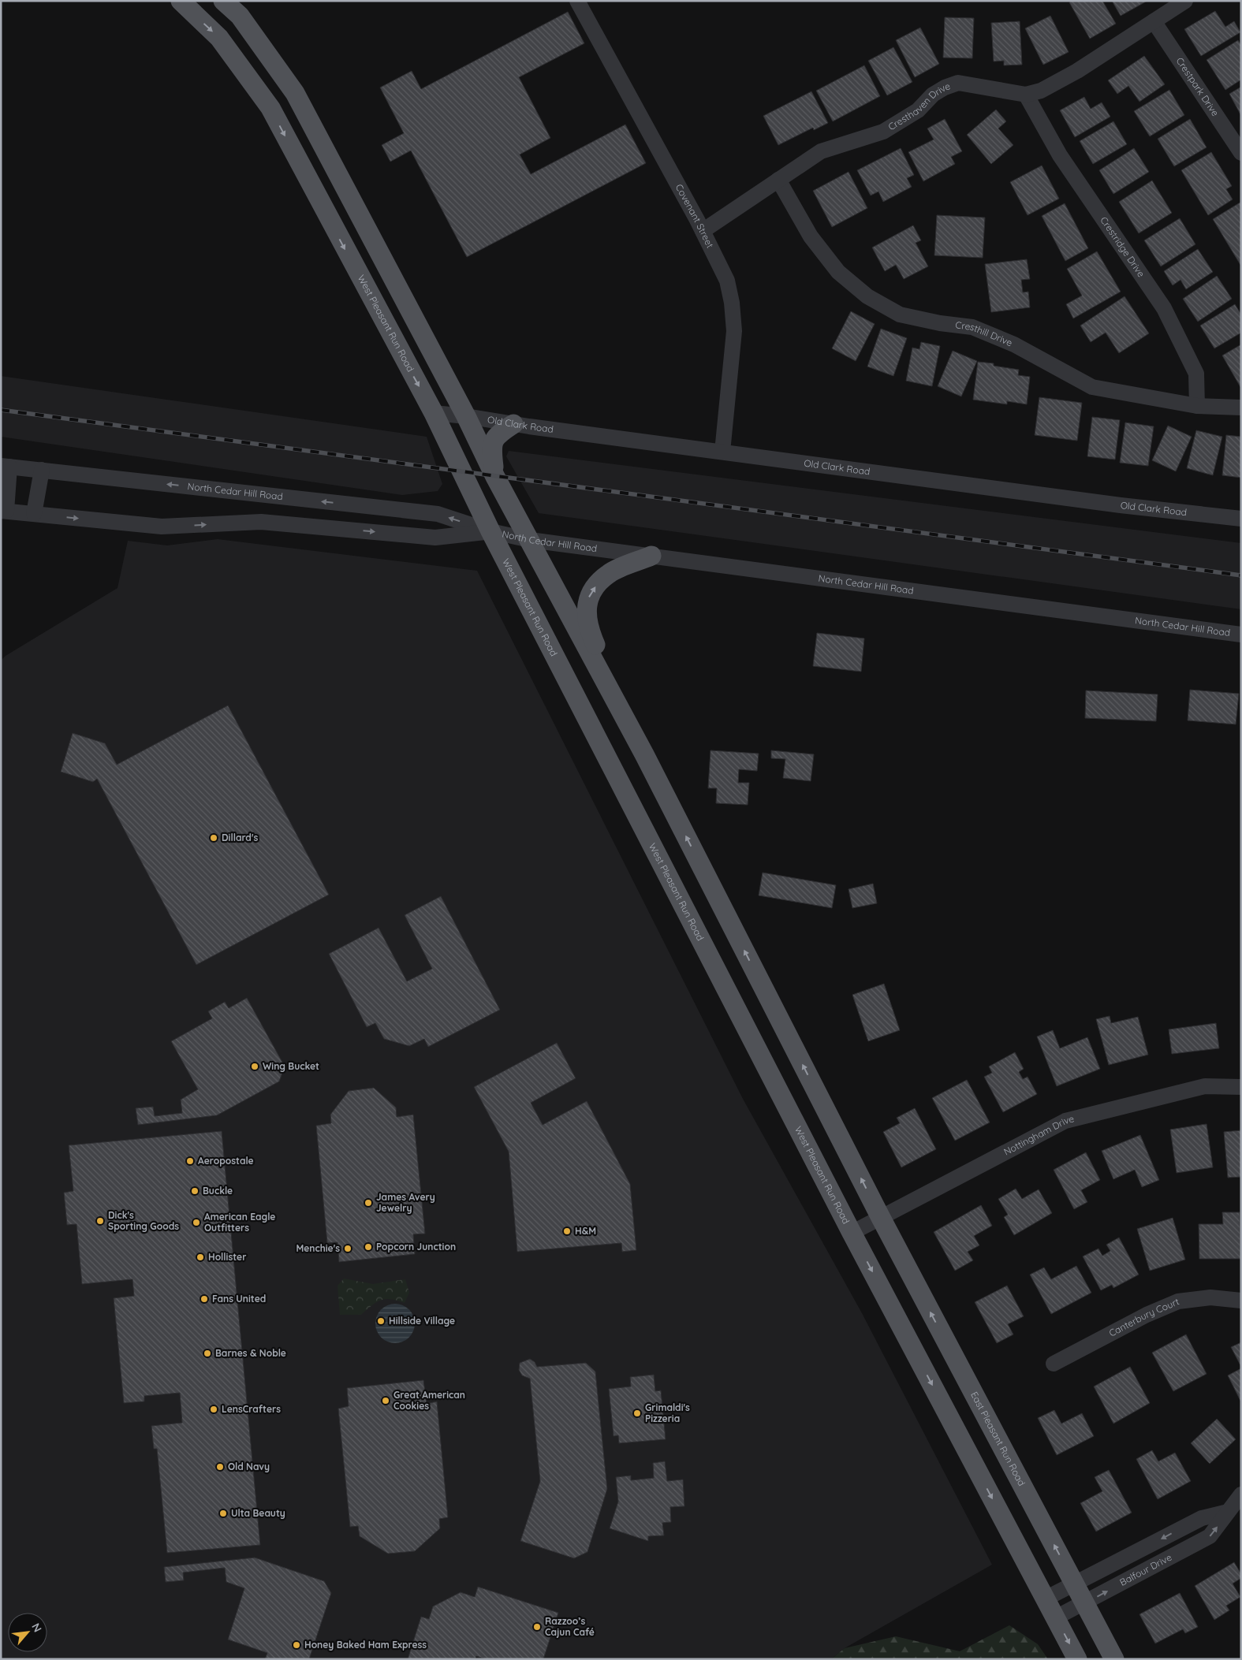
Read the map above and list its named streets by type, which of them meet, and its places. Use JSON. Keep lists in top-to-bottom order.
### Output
{
  "streets": {
    "main road": ["West Pleasant Run Road", "East Pleasant Run Road"],
    "street": [
      "Crestpark Drive",
      "Cresthaven Drive",
      "Covenant Street",
      "Crestridge Drive",
      "Cresthill Drive",
      "Old Clark Road",
      "North Cedar Hill Road",
      "Nottingham Drive",
      "Canterbury Court",
      "Balfour Drive"
    ]
  },
  "crossings": [
    ["Crestpark Drive", "Cresthaven Drive"],
    ["Cresthaven Drive", "Covenant Street"],
    ["Cresthaven Drive", "Crestridge Drive"],
    ["Cresthaven Drive", "Cresthill Drive"],
    ["Covenant Street", "Old Clark Road"],
    ["Crestridge Drive", "Cresthill Drive"],
    ["West Pleasant Run Road", "Old Clark Road"],
    ["West Pleasant Run Road", "North Cedar Hill Road"],
    ["West Pleasant Run Road", "Nottingham Drive"],
    ["Nottingham Drive", "East Pleasant Run Road"],
    ["East Pleasant Run Road", "Balfour Drive"]
  ],
  "places": [
    "Dillard's",
    "Wing Bucket",
    "Aeropostale",
    "Buckle",
    "James Avery Jewelry",
    "Dick's Sporting Goods",
    "American Eagle Outfitters",
    "H&M",
    "Popcorn Junction",
    "Menchie's",
    "Hollister",
    "Fans United",
    "Hillside Village",
    "Barnes & Noble",
    "Great American Cookies",
    "LensCrafters",
    "Grimaldi's Pizzeria",
    "Old Navy",
    "Ulta Beauty",
    "Razzoo’s Cajun Café",
    "Honey Baked Ham Express"
  ],
  "north": "top right"
}
